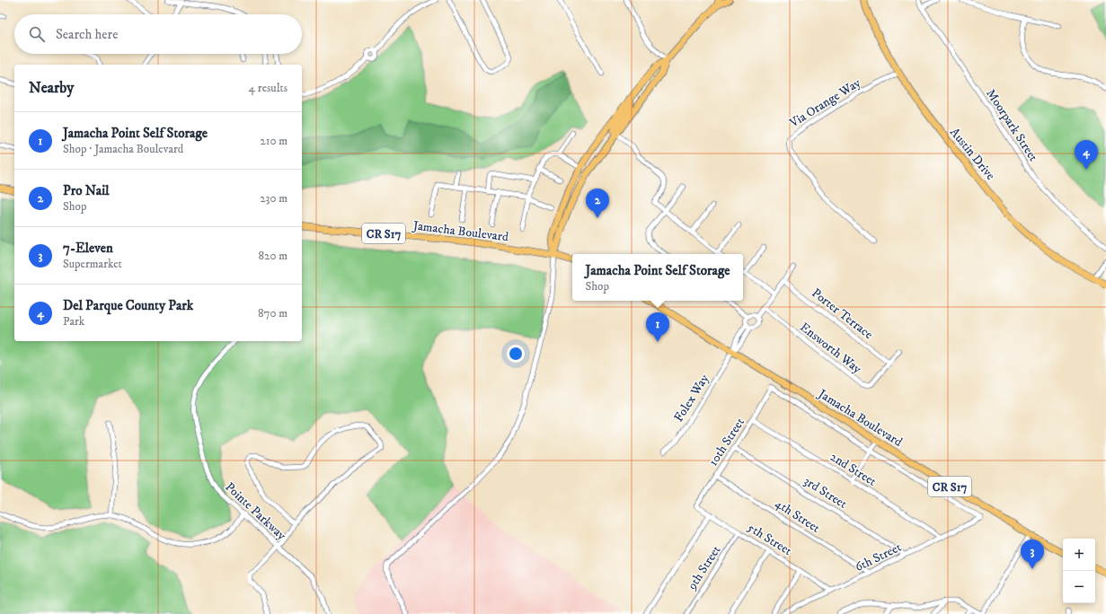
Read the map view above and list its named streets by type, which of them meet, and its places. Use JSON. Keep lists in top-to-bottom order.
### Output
{
  "streets": {
    "main road": ["Austin Drive", "Jamacha Boulevard", "CR S17"],
    "street": [
      "Via Orange Way",
      "Moorpark Street",
      "Porter Terrace",
      "Ensworth Way",
      "Folex Way",
      "10th Street",
      "2nd Street",
      "3rd Street",
      "Pointe Parkway",
      "4th Street",
      "5th Street",
      "6th Street",
      "9th Street"
    ]
  },
  "crossings": [
    ["Via Orange Way", "Austin Drive"],
    ["Jamacha Boulevard", "Folex Way"],
    ["Porter Terrace", "Ensworth Way"],
    ["10th Street", "2nd Street"],
    ["10th Street", "3rd Street"],
    ["10th Street", "4th Street"],
    ["10th Street", "5th Street"],
    ["10th Street", "6th Street"],
    ["2nd Street", "6th Street"],
    ["3rd Street", "6th Street"],
    ["4th Street", "6th Street"],
    ["5th Street", "6th Street"],
    ["5th Street", "9th Street"]
  ],
  "page": {
    "search": "Search here",
    "heading": ["Nearby", "4 results"],
    "list": [
      {
        "mark": "1",
        "name": "Jamacha Point Self Storage",
        "note": "Shop · Jamacha Boulevard",
        "value": "210 m"
      },
      {
        "mark": "2",
        "name": "Pro Nail",
        "note": "Shop",
        "value": "230 m"
      },
      {
        "mark": "3",
        "name": "7-Eleven",
        "note": "Supermarket",
        "value": "820 m"
      },
      {
        "mark": "4",
        "name": "Del Parque County Park",
        "note": "Park",
        "value": "870 m"
      }
    ],
    "pins": [
      "4",
      "2",
      "1",
      "3"
    ],
    "popup": ["Jamacha Point Self Storage", "Shop"],
    "map_buttons": ["+", "−"]
  }
}
